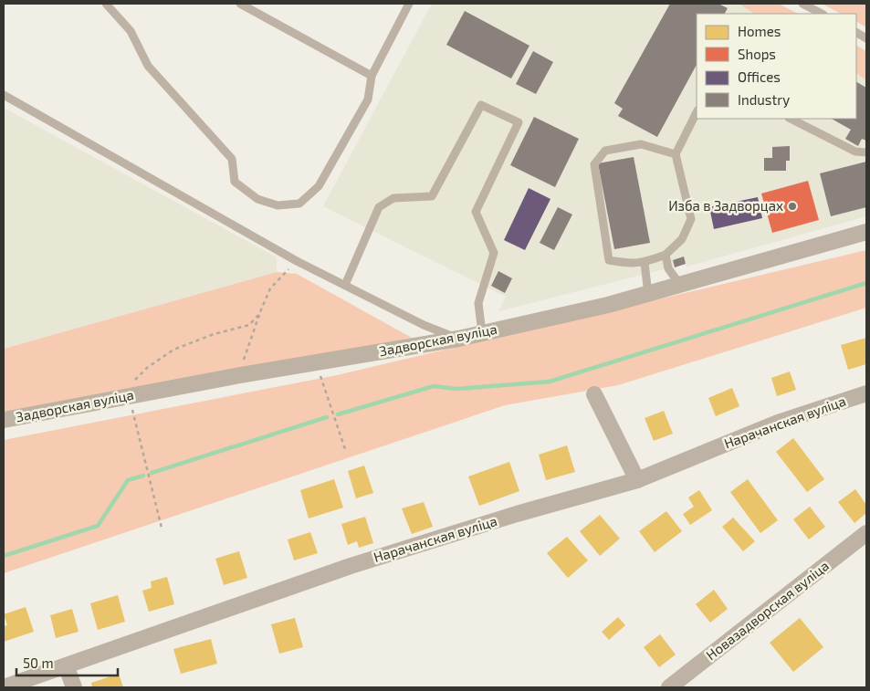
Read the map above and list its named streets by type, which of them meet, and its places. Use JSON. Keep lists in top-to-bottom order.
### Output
{
  "streets": {
    "street": ["Задворская вуліца", "Нарачанская вуліца", "Новазадворская вуліца"]
  },
  "places": ["Изба в Задворцах"],
  "legend": [
    "Homes",
    "Shops",
    "Offices",
    "Industry"
  ],
  "scale_bar": "50 m"
}
